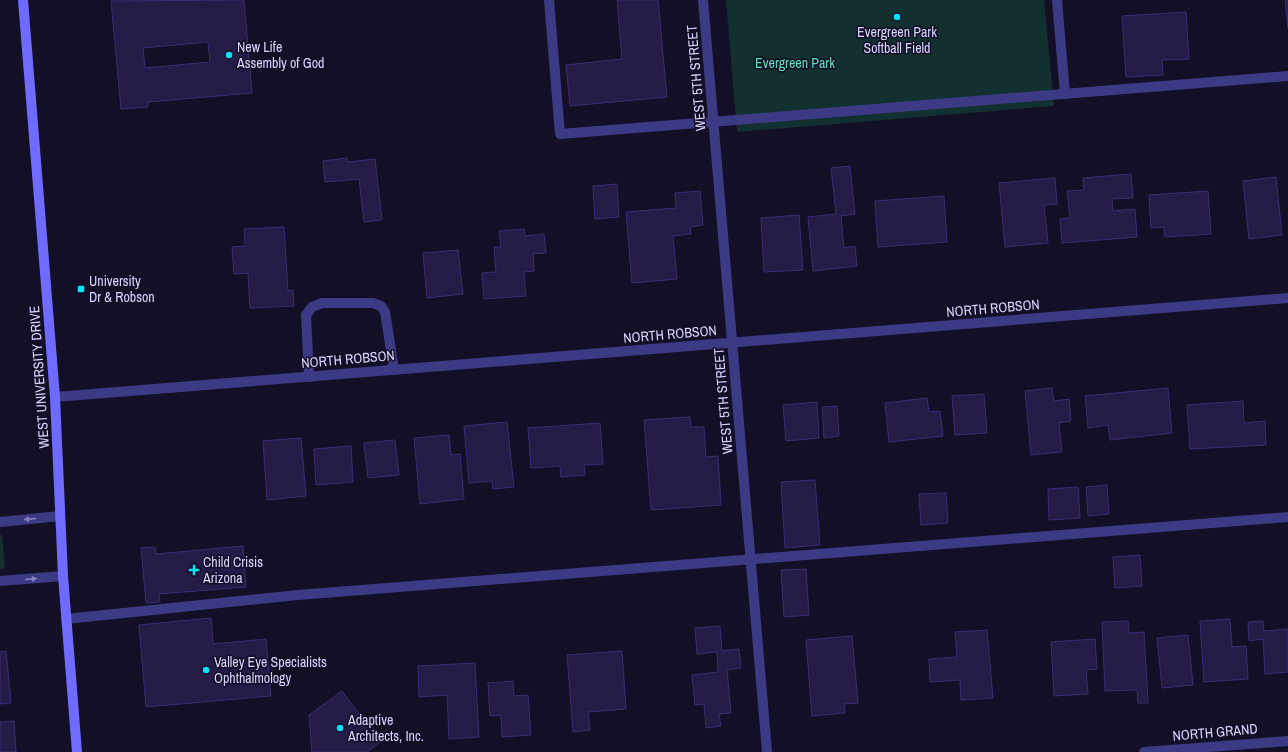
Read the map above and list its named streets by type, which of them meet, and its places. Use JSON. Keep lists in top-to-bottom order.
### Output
{
  "streets": {
    "main road": ["WEST UNIVERSITY DRIVE"],
    "street": ["WEST 5TH STREET", "NORTH ROBSON", "NORTH GRAND"]
  },
  "crossings": [
    ["WEST 5TH STREET", "NORTH ROBSON"],
    ["NORTH ROBSON", "WEST UNIVERSITY DRIVE"]
  ],
  "parks": ["Evergreen Park"],
  "places": {
    "other": [
      "Evergreen Park Softball Field",
      "New Life Assembly of God",
      "Valley Eye Specialists Ophthalmology",
      "Adaptive Architects, Inc."
    ],
    "transit": ["University Dr & Robson"],
    "health": ["Child Crisis Arizona"]
  }
}
